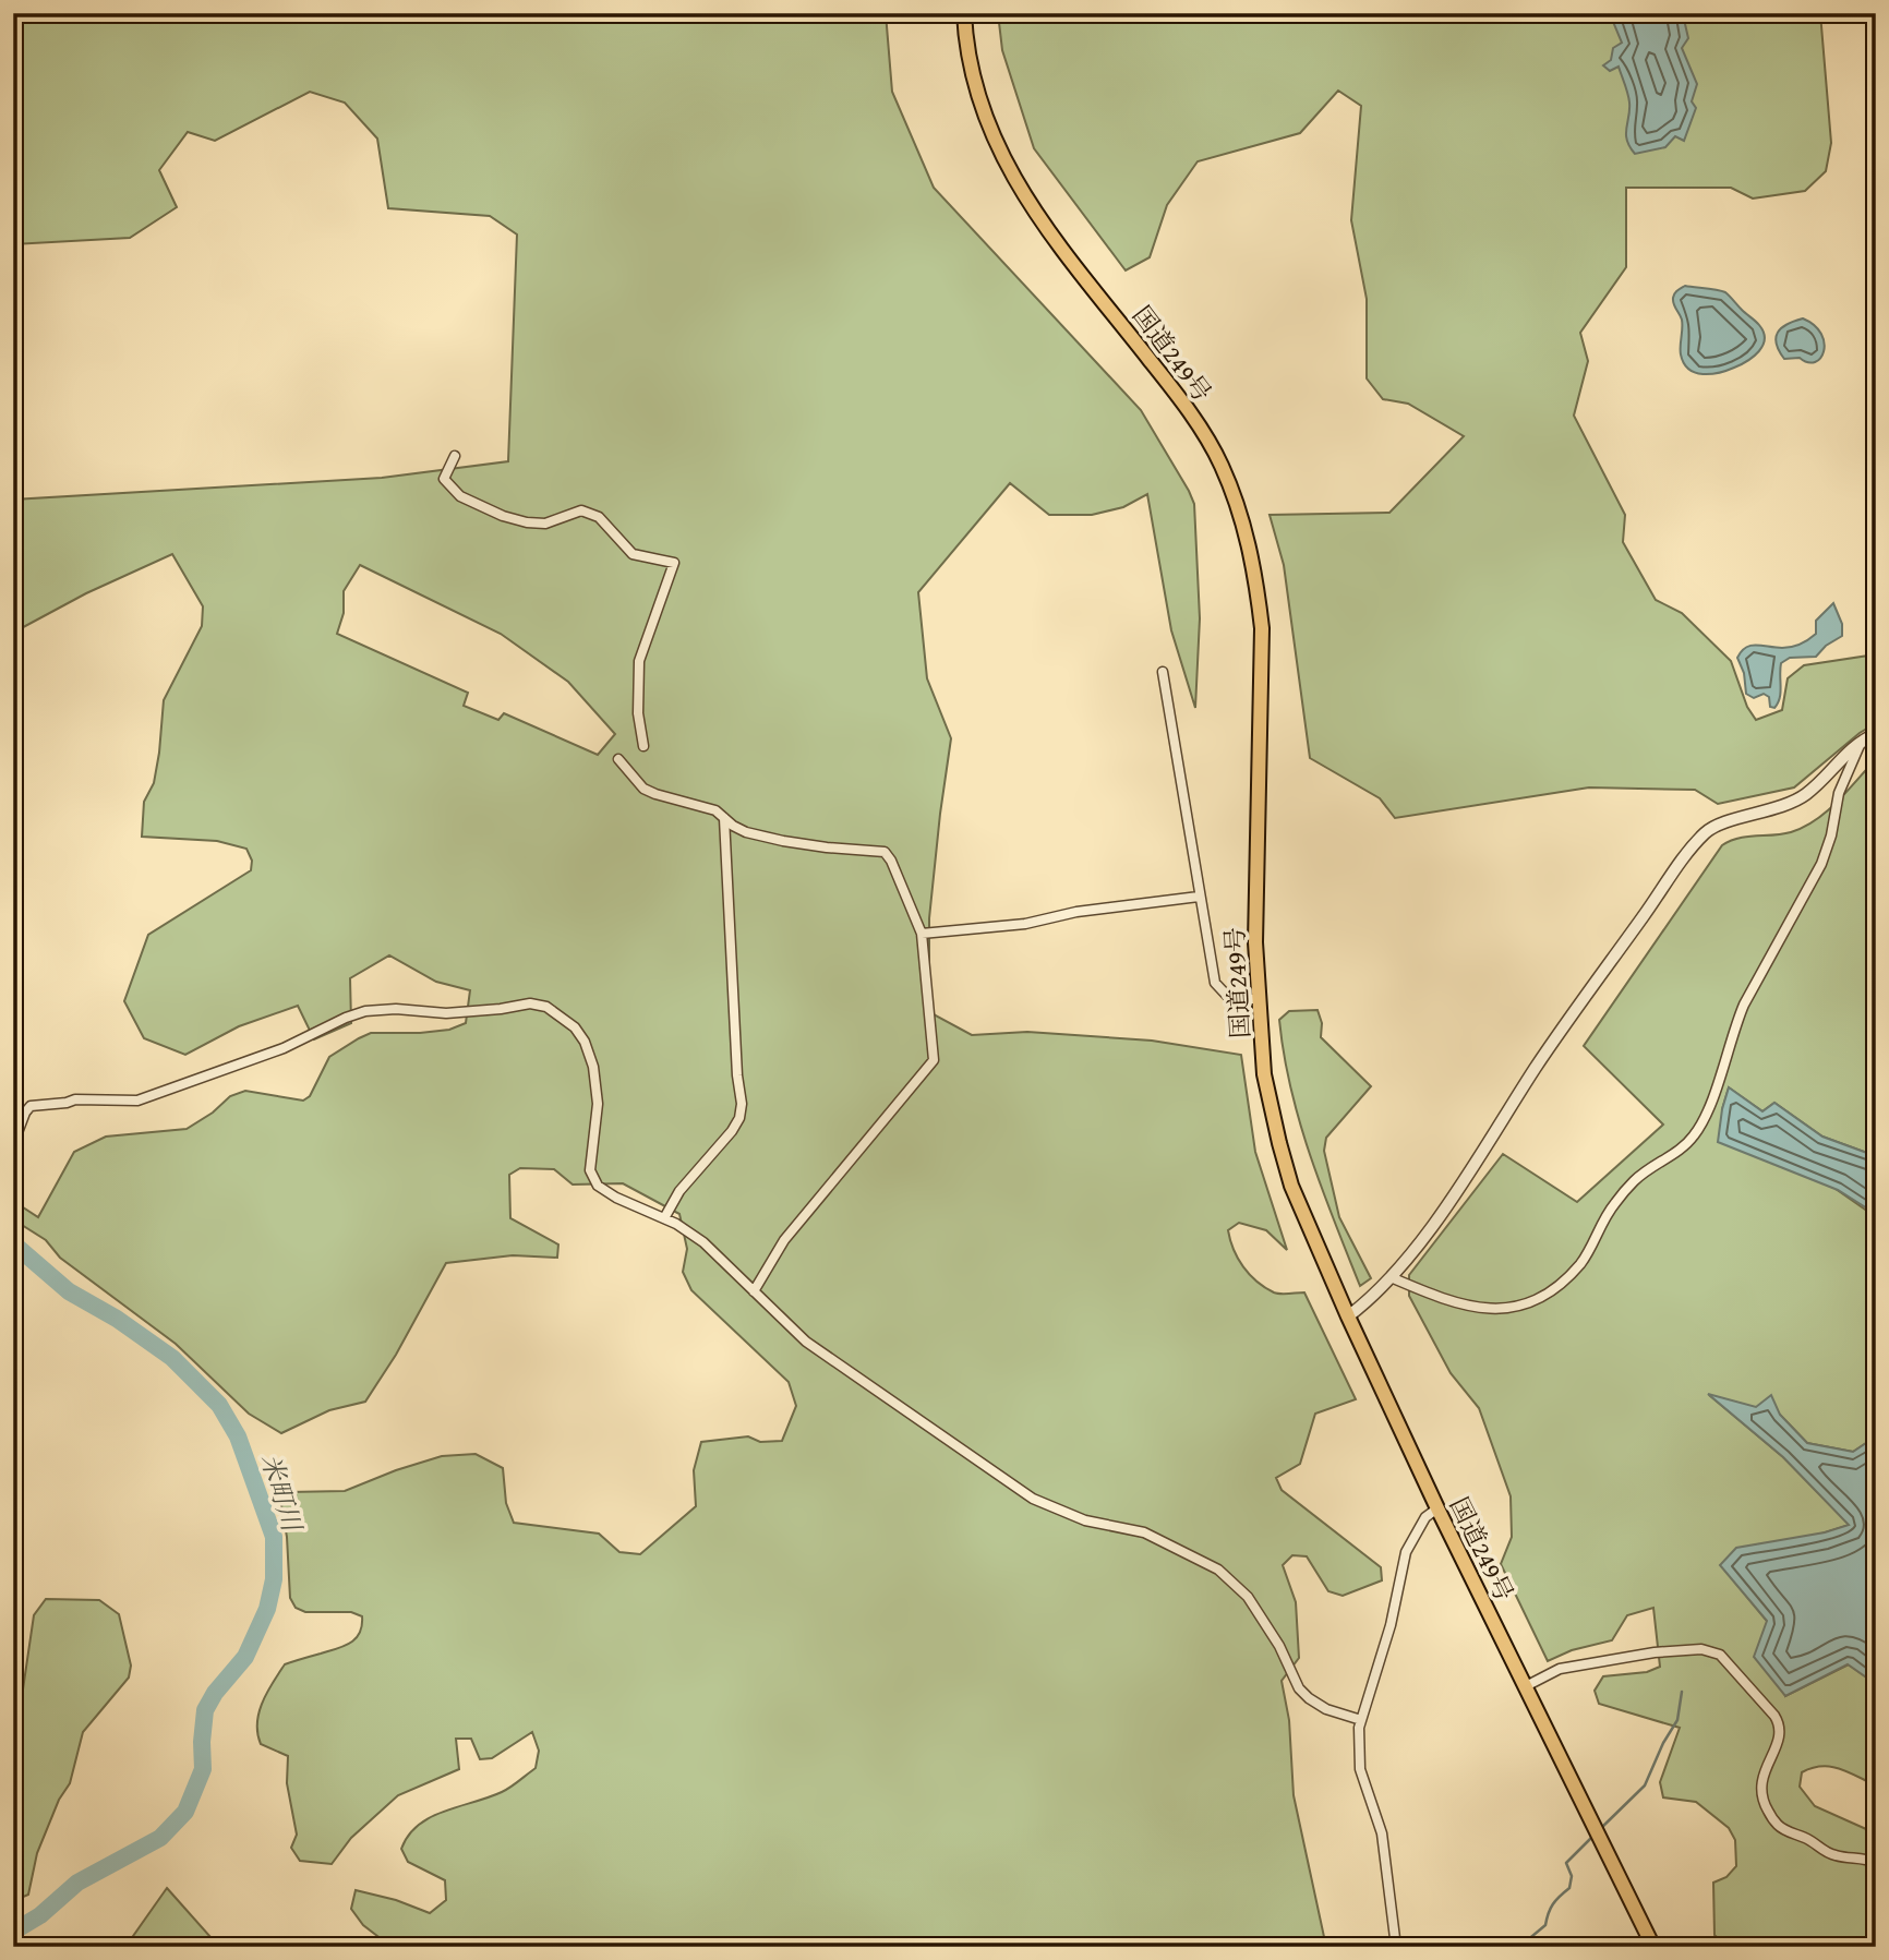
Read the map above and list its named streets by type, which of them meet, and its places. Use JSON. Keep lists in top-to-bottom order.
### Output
{
  "streets": {
    "highway": ["国道249号"]
  },
  "water": ["米町川"]
}
